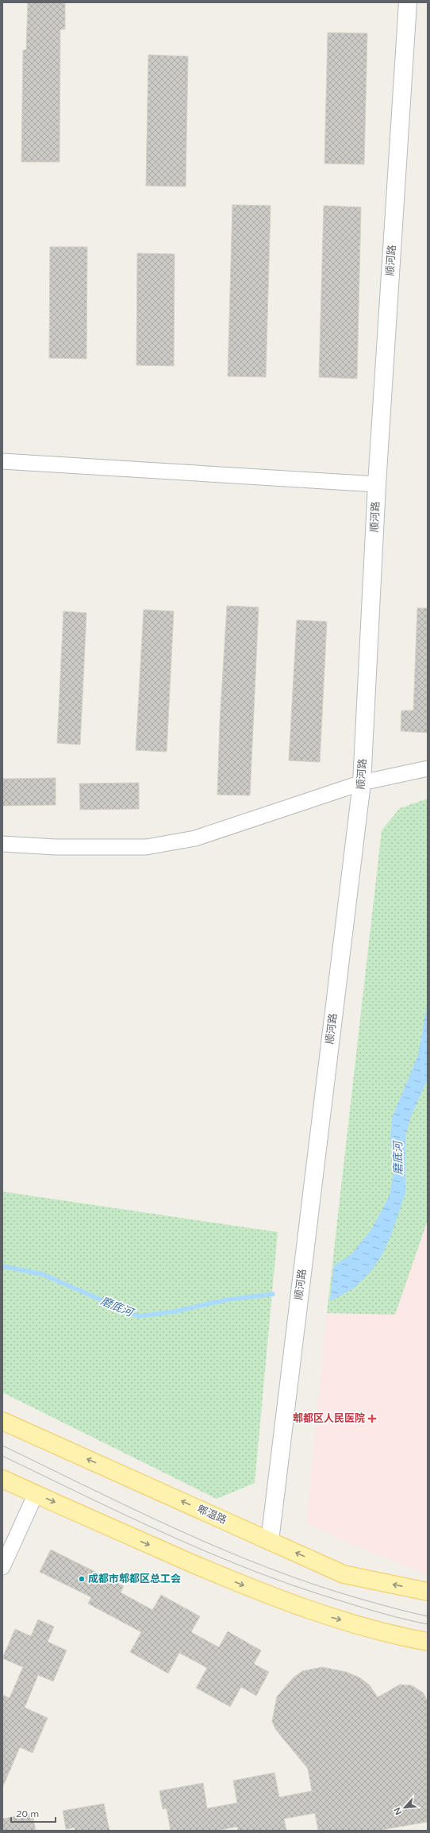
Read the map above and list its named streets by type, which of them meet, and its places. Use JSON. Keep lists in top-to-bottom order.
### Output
{
  "streets": {
    "main road": ["郫温路"],
    "street": ["顺河路"]
  },
  "crossings": [
    ["顺河路", "郫温路"]
  ],
  "water": ["磨底河"],
  "places": {
    "health": ["郫都区人民医院"],
    "other": ["成都市郫都区总工会"]
  },
  "scale_bar": "20 m",
  "north": "bottom left"
}
